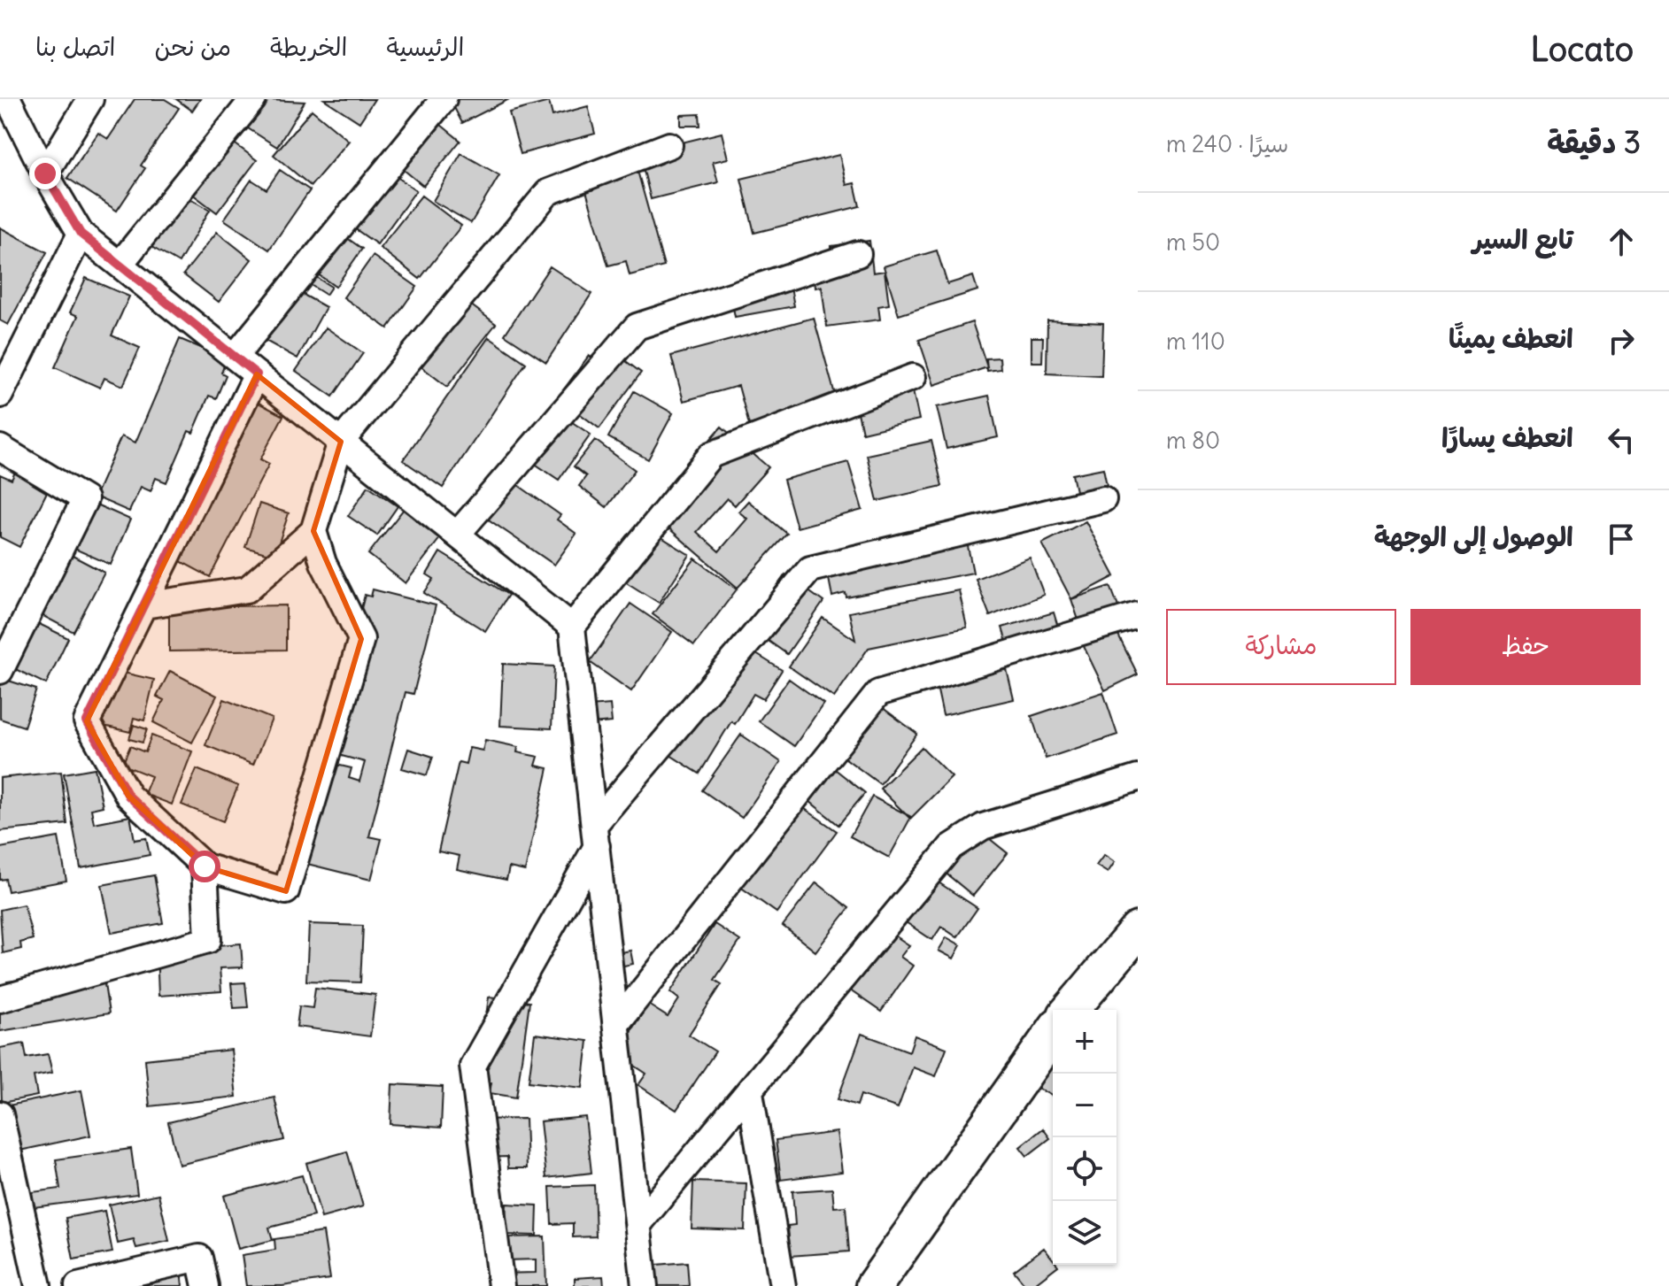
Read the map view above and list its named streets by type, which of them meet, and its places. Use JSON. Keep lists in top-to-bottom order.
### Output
{
  "page": {
    "header": "Locato",
    "nav": [
      "الرئيسية",
      "الخريطة",
      "من نحن",
      "اتصل بنا"
    ],
    "heading": ["3 دقيقة", "سيرًا · 240 m"],
    "list": [
      ["تابع السير", "50 m"],
      ["انعطف يمينًا", "110 m"],
      ["انعطف يسارًا", "80 m"],
      "الوصول إلى الوجهة"
    ],
    "buttons": ["حفظ", "مشاركة"],
    "map_buttons": ["+", "−"]
  }
}
